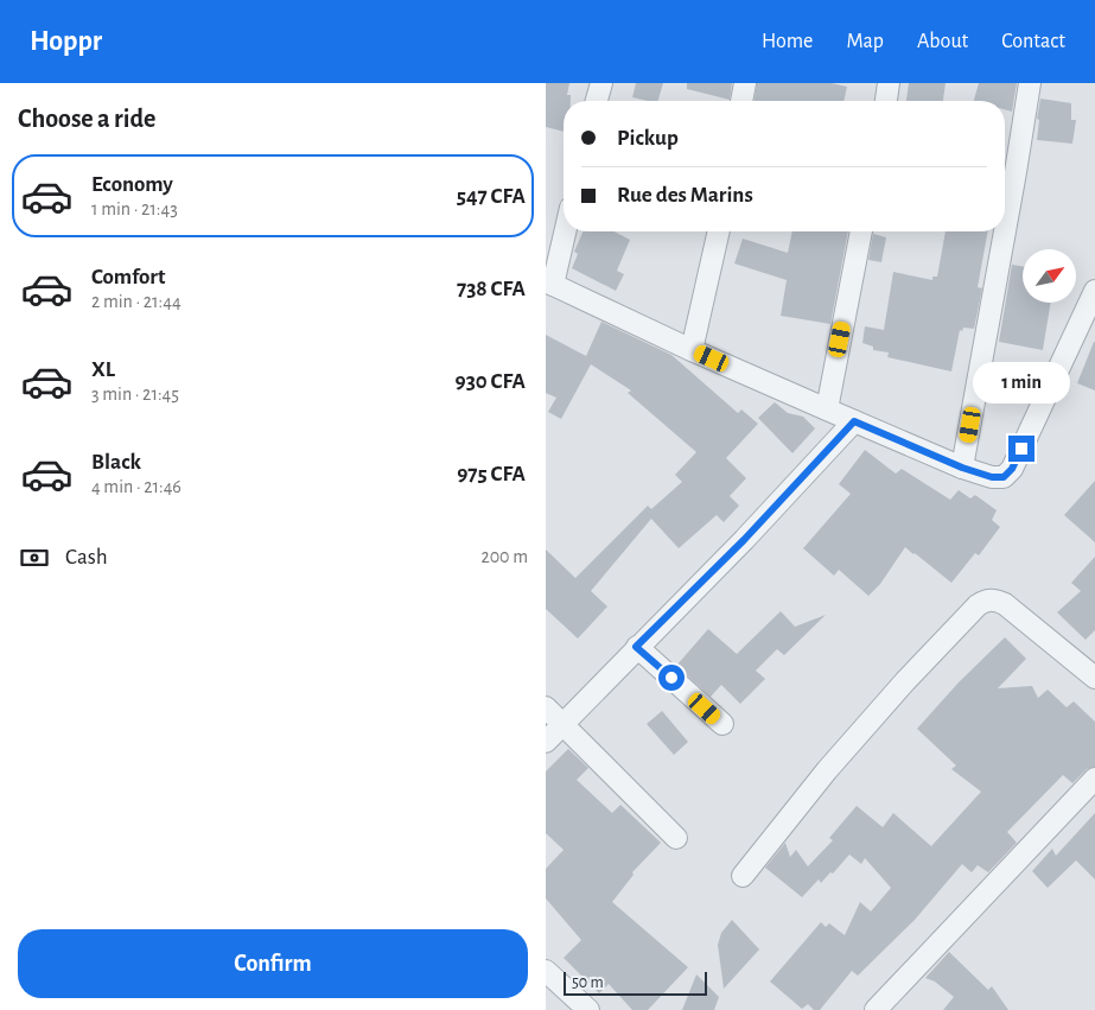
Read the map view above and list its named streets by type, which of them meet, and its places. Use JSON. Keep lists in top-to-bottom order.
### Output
{
  "scale_bar": "50 m",
  "north": "top right",
  "page": {
    "header": "Hoppr",
    "nav": [
      "Home",
      "Map",
      "About",
      "Contact"
    ],
    "heading": "Choose a ride",
    "banner": ["Pickup", "Rue des Marins"],
    "list": [
      {
        "name": "Economy",
        "note": "1 min · 21:43",
        "value": "547 CFA"
      },
      {
        "name": "Comfort",
        "note": "2 min · 21:44",
        "value": "738 CFA"
      },
      {
        "name": "XL",
        "note": "3 min · 21:45",
        "value": "930 CFA"
      },
      {
        "name": "Black",
        "note": "4 min · 21:46",
        "value": "975 CFA"
      }
    ],
    "bubble": "1 min",
    "pay": ["Cash", "200 m"],
    "buttons": "Confirm",
    "scale": "50 m"
  }
}
